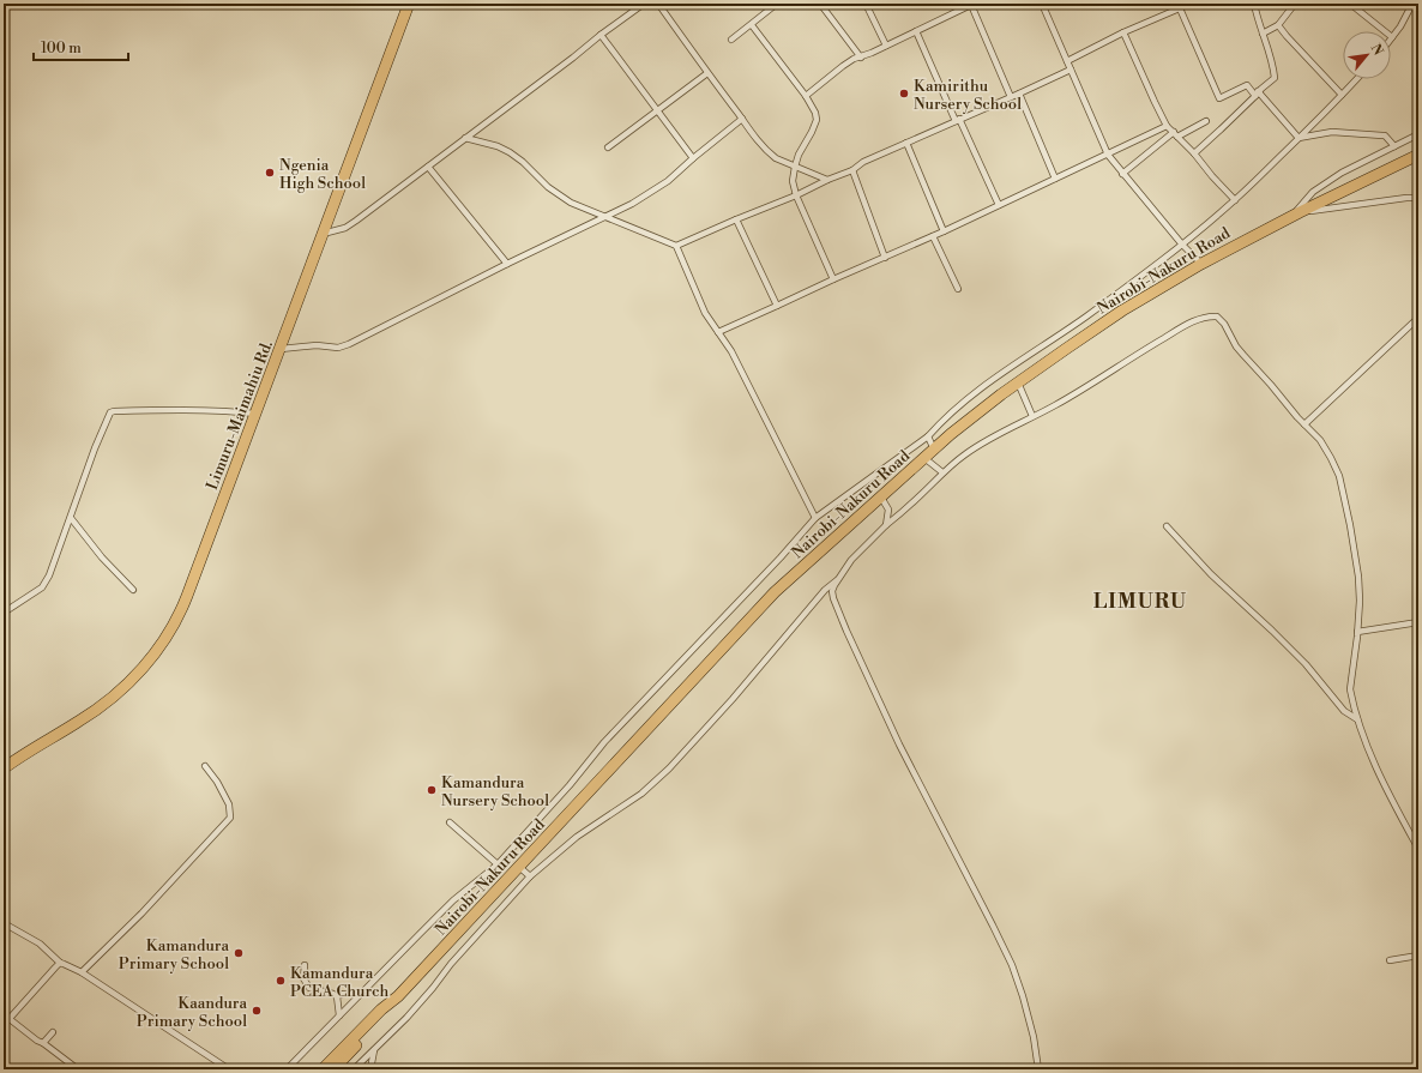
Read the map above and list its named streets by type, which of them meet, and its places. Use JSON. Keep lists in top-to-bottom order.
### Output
{
  "streets": {
    "highway": ["Nairobi-Nakuru Road", "Limuru-Maimahiu Rd."]
  },
  "districts": ["LIMURU"],
  "places": [
    "Kamirithu Nursery School",
    "Ngenia High School",
    "Kamandura Nursery School",
    "Kamandura Primary School",
    "Kamandura PCEA Church",
    "Kaandura Primary School"
  ],
  "scale_bar": "100 m",
  "north": "top right"
}
